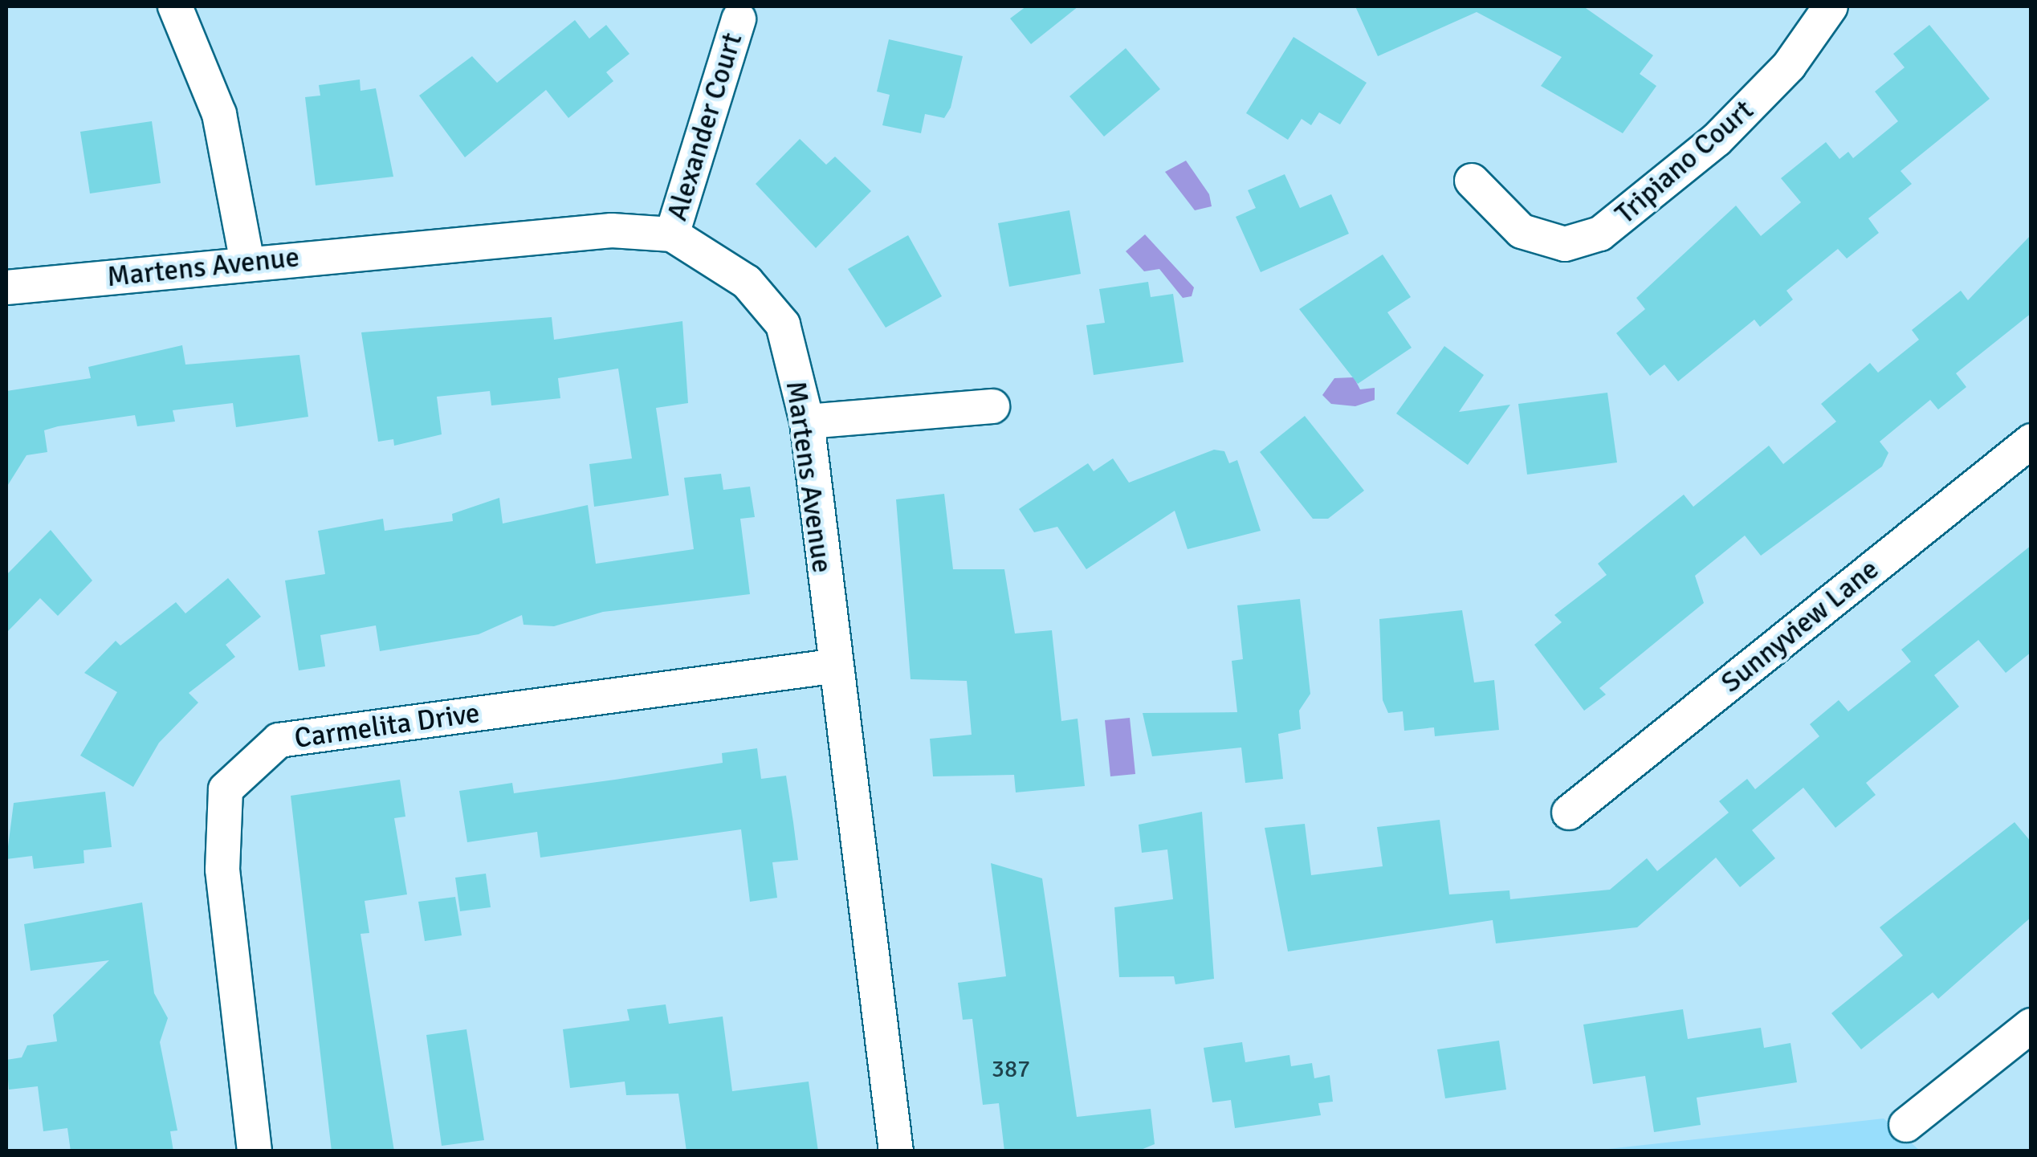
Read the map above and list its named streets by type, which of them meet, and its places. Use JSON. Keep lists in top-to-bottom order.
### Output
{
  "streets": {
    "street": [
      "Alexander Court",
      "Tripiano Court",
      "Martens Avenue",
      "Sunnyview Lane",
      "Carmelita Drive"
    ]
  },
  "crossings": [
    ["Alexander Court", "Martens Avenue"],
    ["Martens Avenue", "Carmelita Drive"]
  ],
  "house_numbers": ["387"]
}
